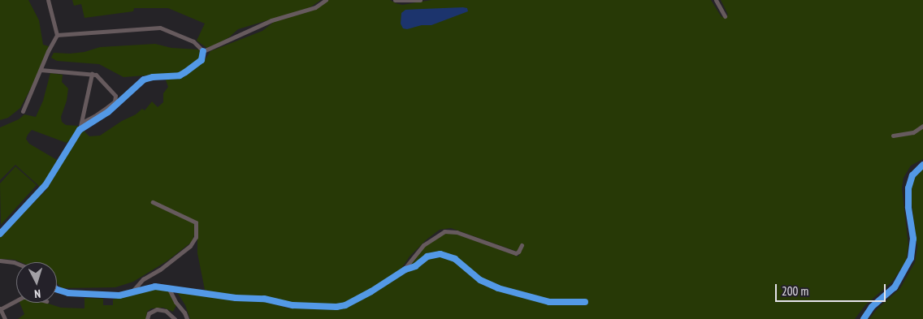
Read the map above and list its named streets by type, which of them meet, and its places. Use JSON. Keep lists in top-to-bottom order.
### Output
{
  "scale_bar": "200 m",
  "north": "bottom"
}
